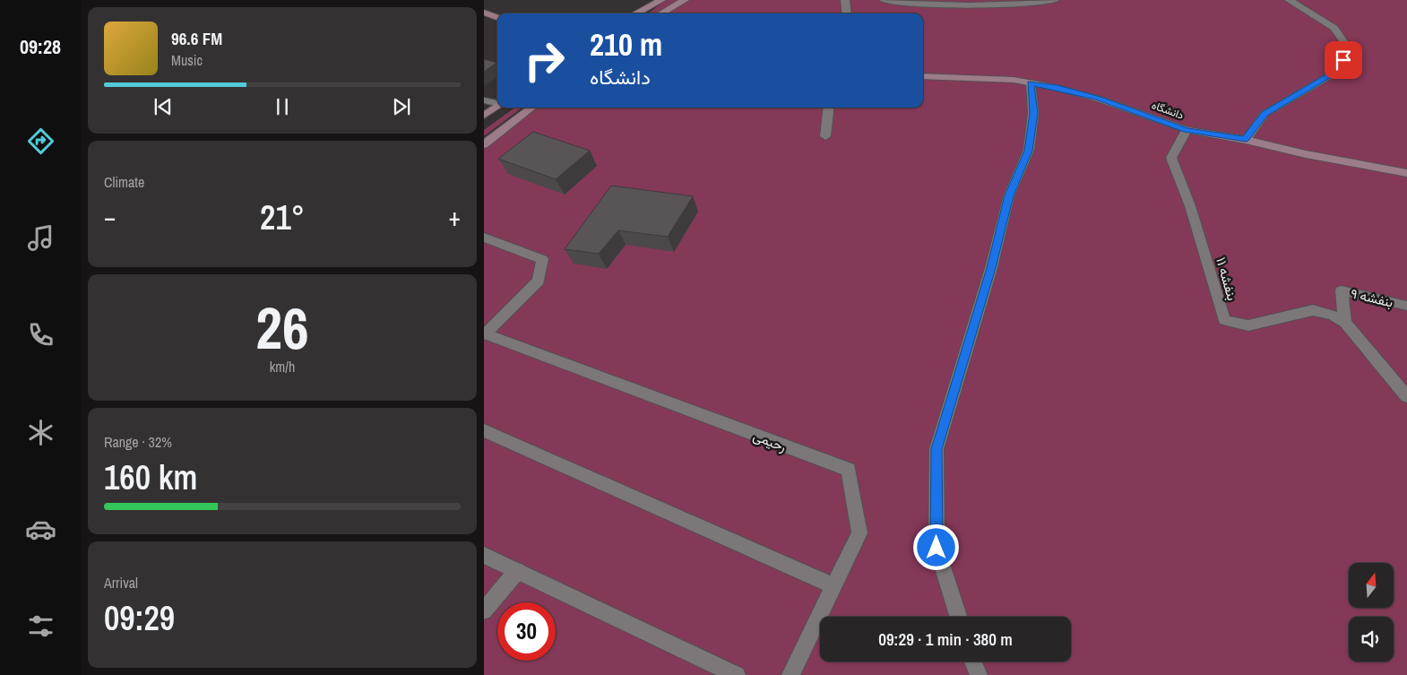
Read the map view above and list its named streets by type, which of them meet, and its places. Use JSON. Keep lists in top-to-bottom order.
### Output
{
  "streets": {
    "main road": ["دانشگاه"],
    "street": ["بنفشه ۱۱", "بنفشه ۹", "رحیمی"]
  },
  "crossings": [
    ["دانشگاه", "بنفشه ۱۱"],
    ["بنفشه ۱۱", "بنفشه ۹"]
  ],
  "north": "top",
  "page": {
    "tabs": "09:28",
    "turn": ["210 m", "دانشگاه"],
    "song": ["96.6 FM", "Music"],
    "tile": [
      "Climate",
      ["26", "km/h"],
      ["Range · 32%", "160 km"],
      ["Arrival", "09:29"]
    ],
    "heat": ["−", "21°", "+"],
    "limit": "30",
    "trip": "09:29 · 1 min · 380 m"
  }
}
